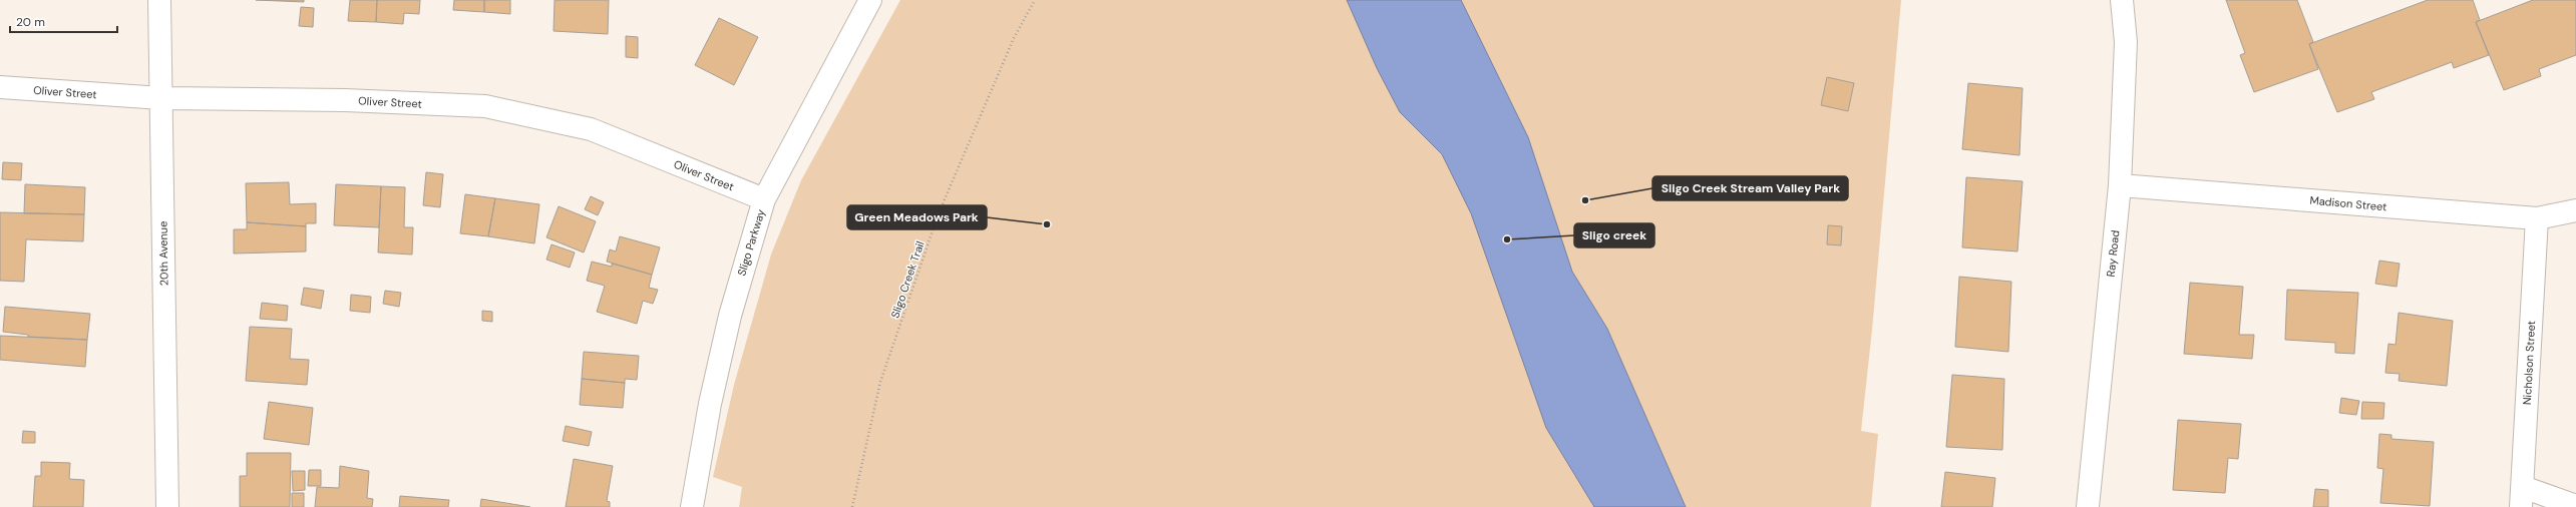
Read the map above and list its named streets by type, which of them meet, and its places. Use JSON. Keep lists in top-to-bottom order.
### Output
{
  "streets": {
    "street": [
      "Oliver Street",
      "Madison Street",
      "Sligo Parkway",
      "20th Avenue",
      "Ray Road",
      "Nicholson Street"
    ],
    "path": ["Sligo Creek Trail"]
  },
  "crossings": [
    ["Oliver Street", "Sligo Parkway"],
    ["Oliver Street", "20th Avenue"],
    ["Madison Street", "Ray Road"],
    ["Madison Street", "Nicholson Street"]
  ],
  "places": ["Sligo Creek Stream Valley Park", "Green Meadows Park", "Sligo creek"],
  "scale_bar": "20 m"
}
